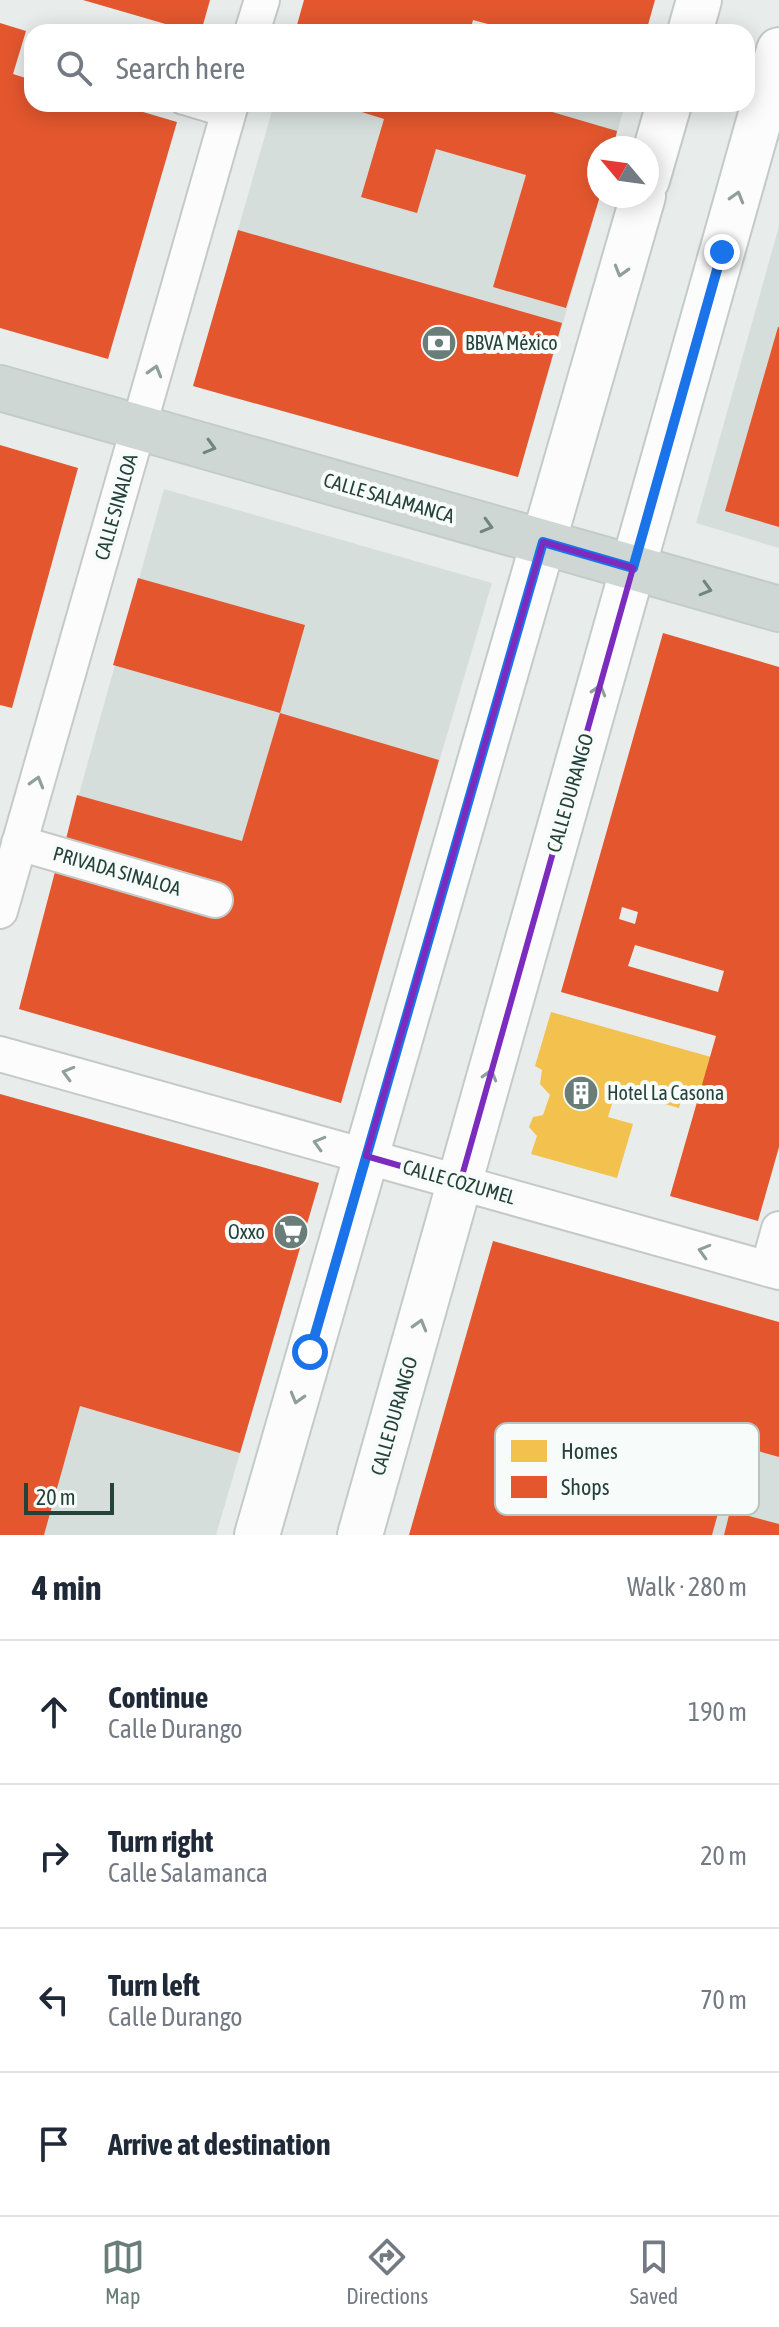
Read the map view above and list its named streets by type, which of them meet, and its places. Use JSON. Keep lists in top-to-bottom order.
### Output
{
  "streets": {
    "main road": ["CALLE SALAMANCA", "CALLE DURANGO"],
    "street": ["CALLE SINALOA", "PRIVADA SINALOA", "CALLE COZUMEL"]
  },
  "crossings": [
    ["CALLE SALAMANCA", "CALLE SINALOA"],
    ["CALLE SALAMANCA", "CALLE DURANGO"],
    ["CALLE SINALOA", "PRIVADA SINALOA"],
    ["CALLE DURANGO", "CALLE COZUMEL"]
  ],
  "one_way": ["CALLE SALAMANCA", "CALLE SINALOA", "CALLE COZUMEL"],
  "places": {
    "bank": ["BBVA México"],
    "building": ["Hotel La Casona"],
    "supermarket": ["Oxxo"]
  },
  "legend": ["Homes", "Shops"],
  "scale_bar": "20 m",
  "north": "top left",
  "page": {
    "search": "Search here",
    "scale": "20 m",
    "heading": ["4 min", "Walk · 280 m"],
    "list": [
      ["Continue", "Calle Durango", "190 m"],
      ["Turn right", "Calle Salamanca", "20 m"],
      ["Turn left", "Calle Durango", "70 m"],
      "Arrive at destination"
    ],
    "nav": ["Map", "Directions", "Saved"]
  }
}
